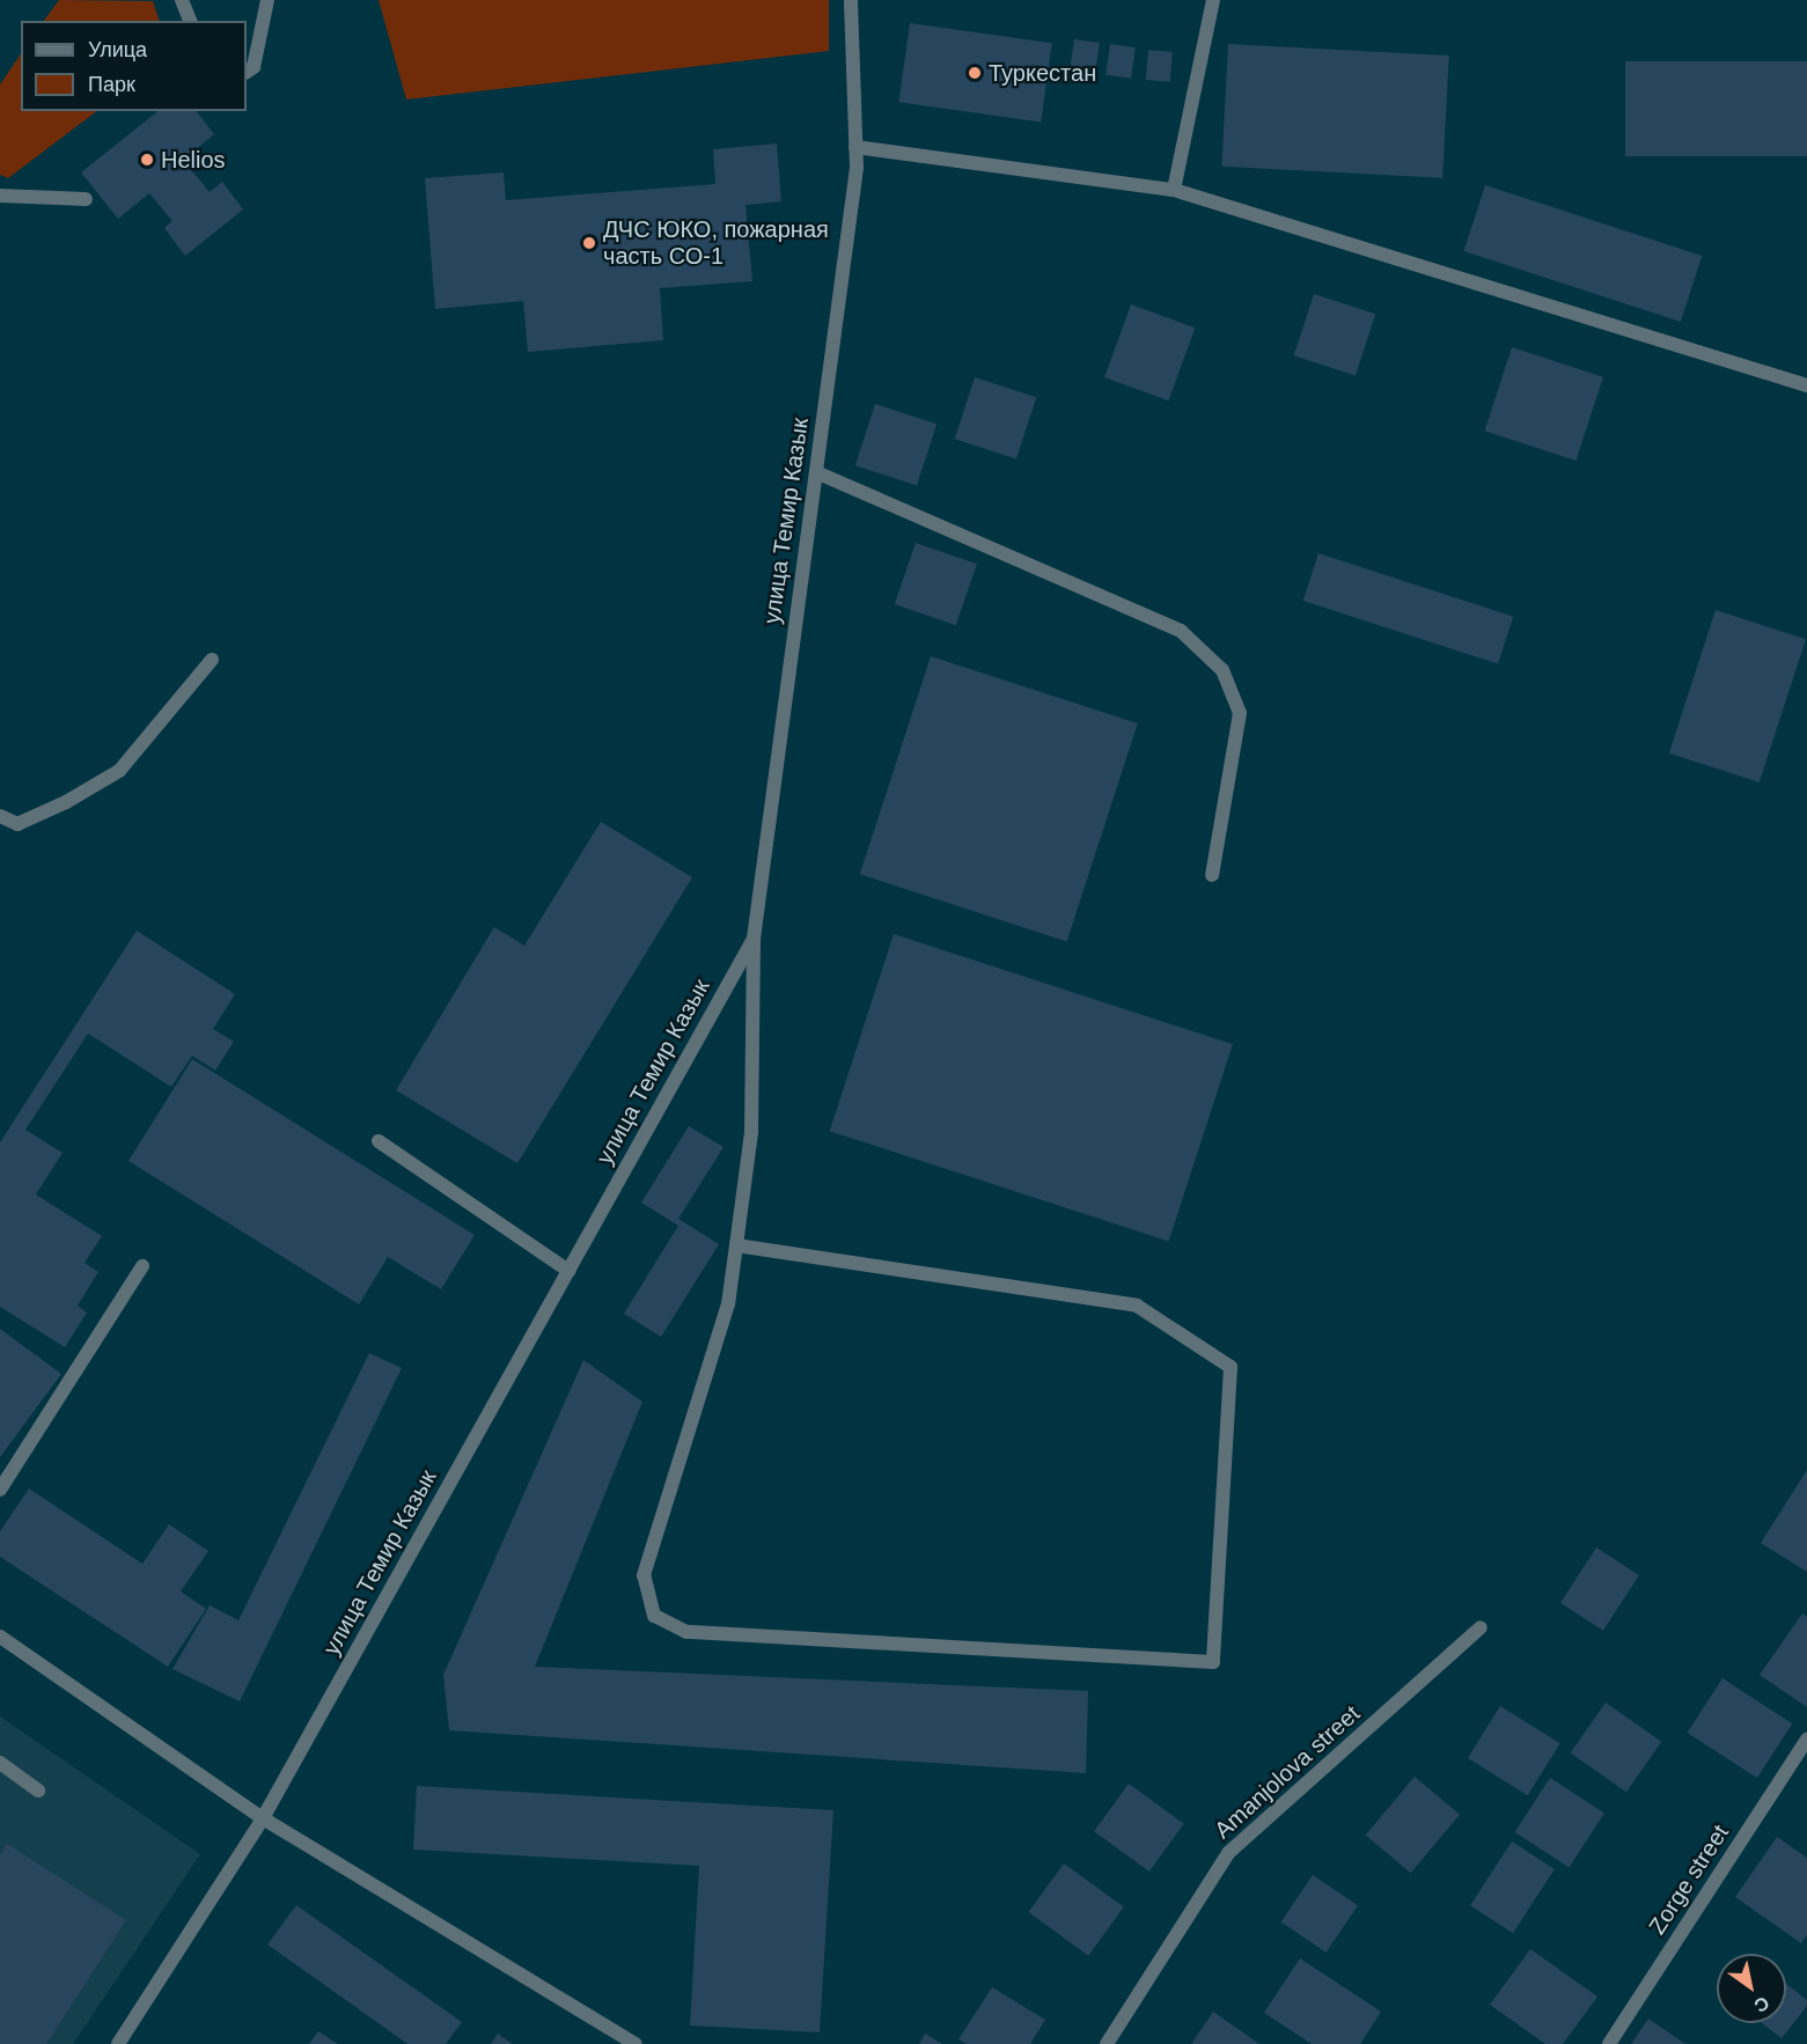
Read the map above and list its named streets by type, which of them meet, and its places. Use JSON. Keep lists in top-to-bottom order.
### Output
{
  "streets": {
    "street": ["улица Темир Казык", "Amanjolova street", "Zorge street"]
  },
  "places": ["Туркестан", "Helios", "ДЧС ЮКО, пожарная часть СО-1"],
  "legend": ["Улица", "Парк"],
  "north": "bottom right"
}
